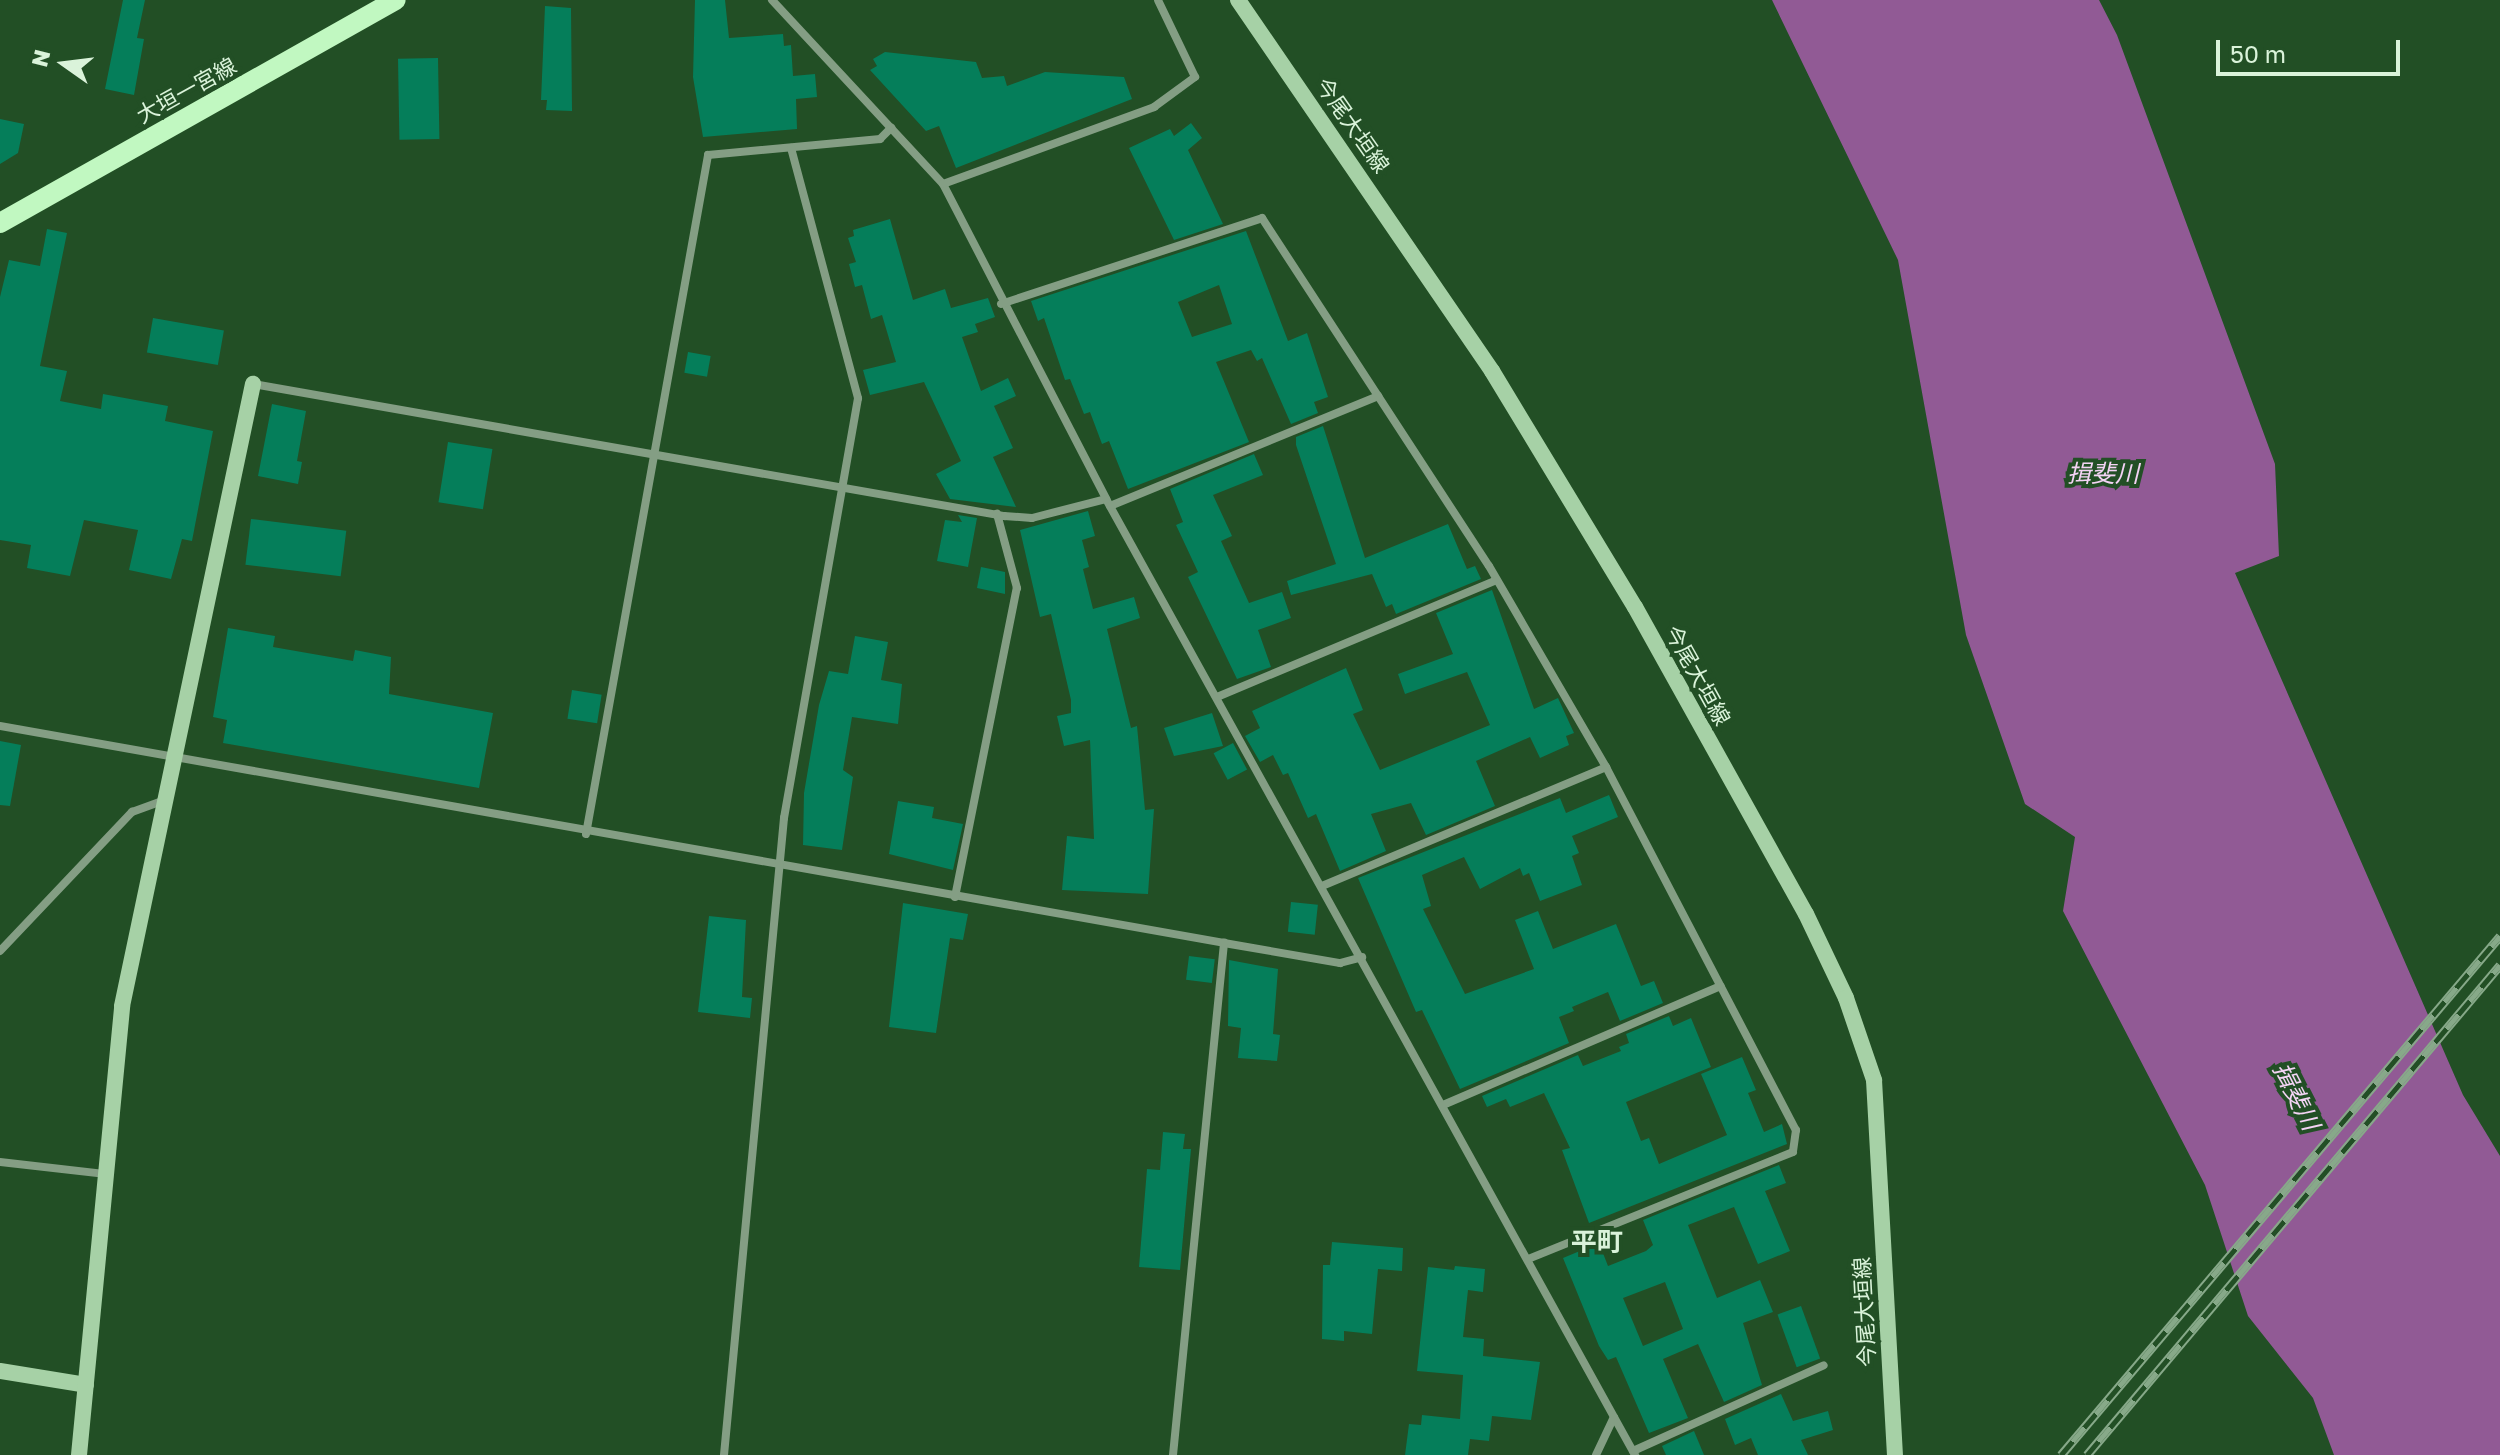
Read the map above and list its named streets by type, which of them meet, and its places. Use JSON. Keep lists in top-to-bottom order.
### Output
{
  "streets": {
    "main road": ["大垣一宮線", "今尾大垣線"]
  },
  "districts": ["平町"],
  "water": ["揖斐川"],
  "scale_bar": "50 m",
  "north": "left"
}
